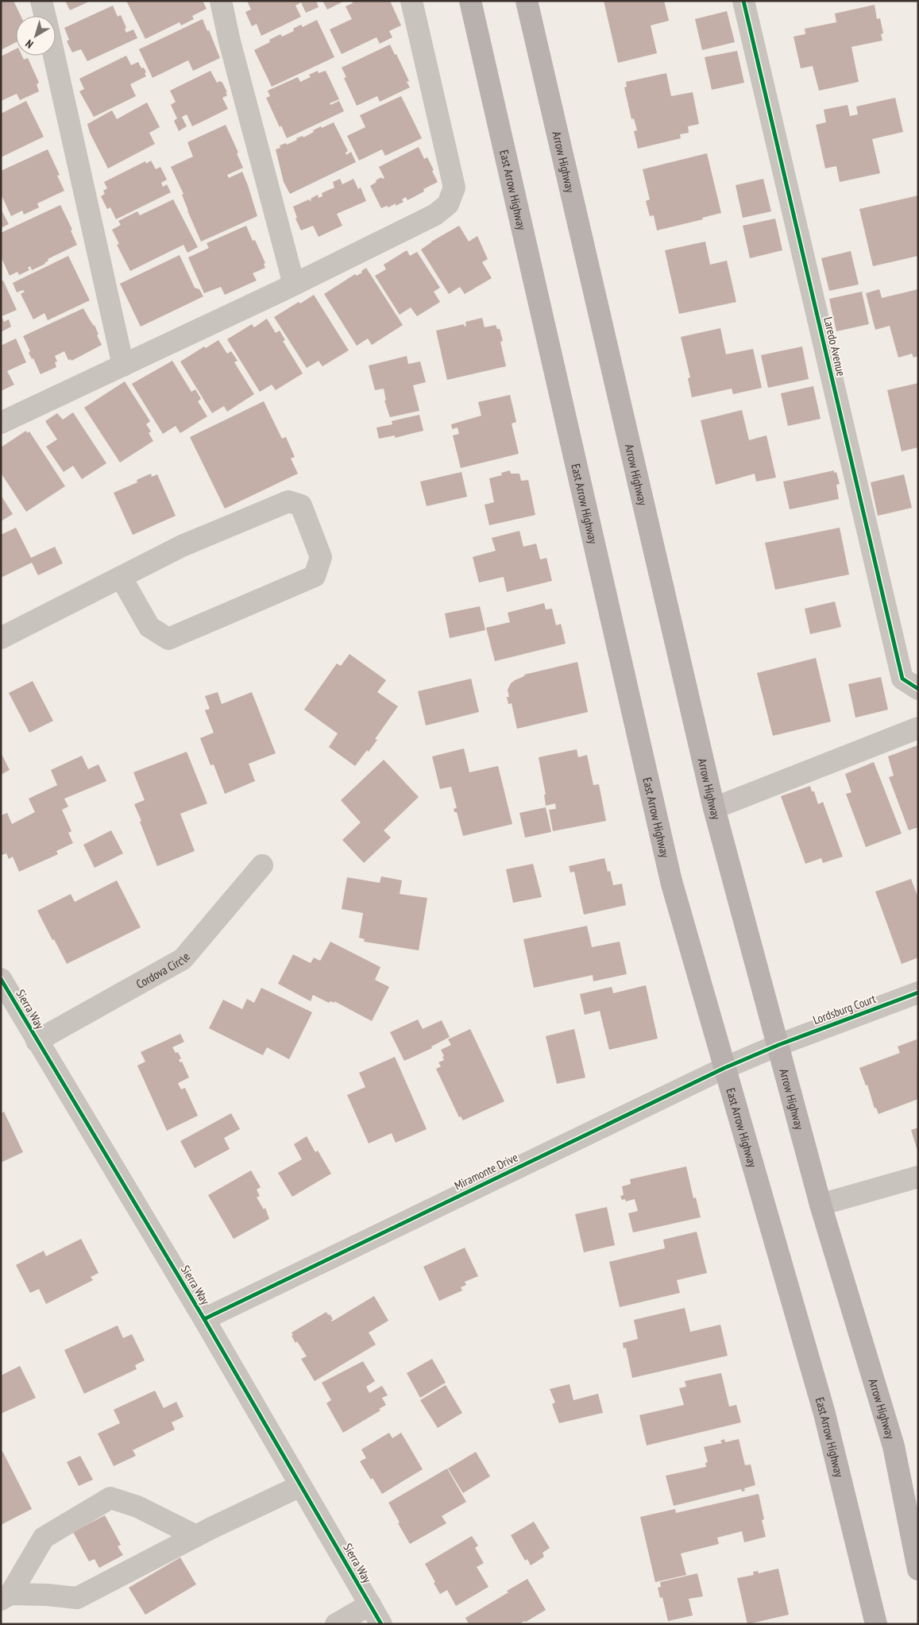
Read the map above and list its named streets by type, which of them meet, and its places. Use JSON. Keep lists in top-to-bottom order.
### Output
{
  "streets": {
    "main road": ["Arrow Highway", "East Arrow Highway"],
    "street": [
      "Laredo Avenue",
      "Cordova Circle",
      "Sierra Way",
      "Lordsburg Court",
      "Miramonte Drive"
    ]
  },
  "crossings": [
    ["Arrow Highway", "Lordsburg Court"],
    ["Arrow Highway", "Miramonte Drive"],
    ["East Arrow Highway", "Miramonte Drive"],
    ["Cordova Circle", "Sierra Way"],
    ["Sierra Way", "Miramonte Drive"],
    ["Lordsburg Court", "Miramonte Drive"]
  ],
  "north": "bottom left"
}
